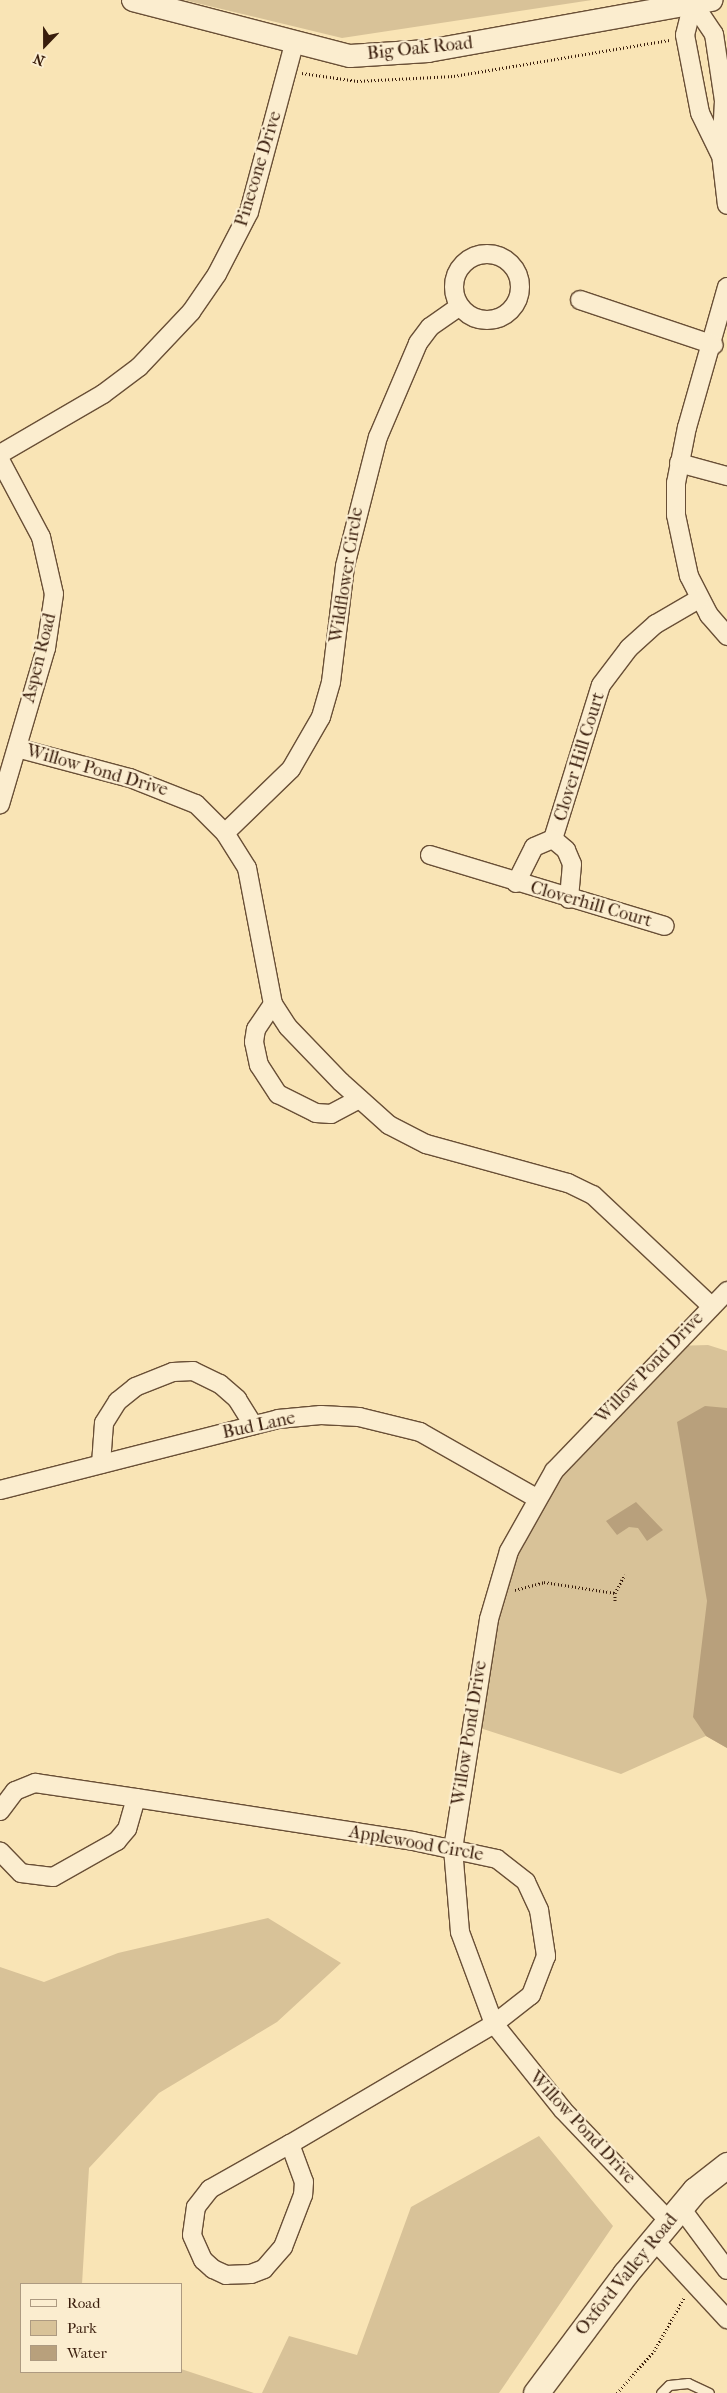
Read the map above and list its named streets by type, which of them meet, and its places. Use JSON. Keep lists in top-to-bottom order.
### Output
{
  "streets": {
    "main road": ["Oxford Valley Road"],
    "street": [
      "Big Oak Road",
      "Pinecone Drive",
      "Wildflower Circle",
      "Aspen Road",
      "Clover Hill Court",
      "Willow Pond Drive",
      "Cloverhill Court",
      "Bud Lane",
      "Applewood Circle"
    ]
  },
  "crossings": [
    ["Big Oak Road", "Pinecone Drive"],
    ["Wildflower Circle", "Willow Pond Drive"],
    ["Aspen Road", "Willow Pond Drive"],
    ["Clover Hill Court", "Cloverhill Court"],
    ["Willow Pond Drive", "Bud Lane"],
    ["Willow Pond Drive", "Applewood Circle"],
    ["Willow Pond Drive", "Oxford Valley Road"]
  ],
  "legend": ["Road", "Park", "Water"],
  "north": "bottom"
}
